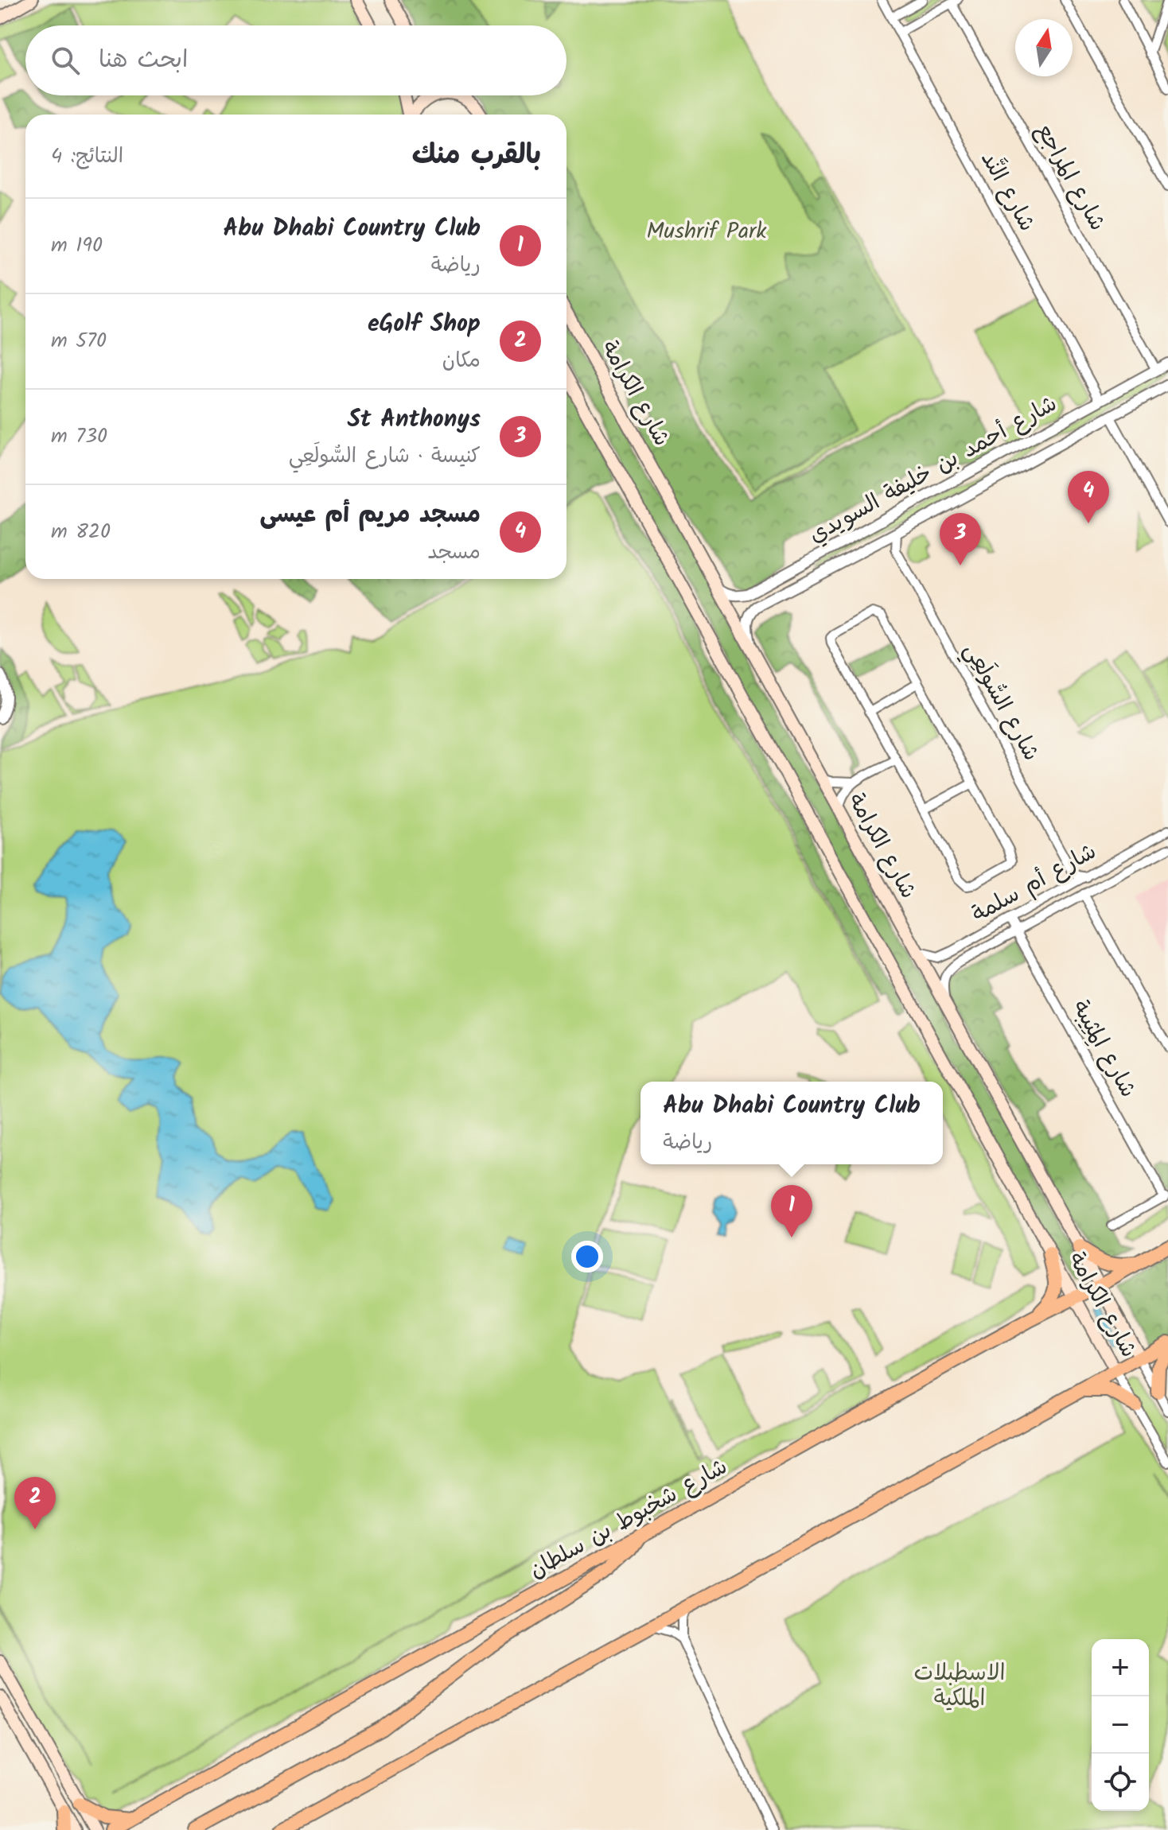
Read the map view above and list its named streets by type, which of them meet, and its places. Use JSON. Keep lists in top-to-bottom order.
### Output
{
  "streets": {
    "main road": ["شارع الكرامة", "شارع شخبوط بن سلطان"],
    "street": [
      "شارع المراجع",
      "شارع النَّد",
      "شارع أحمد بن خليفة السويدي",
      "شارع السُّولَعِي",
      "شارع أم سلمة",
      "شارع المِثِيبة"
    ]
  },
  "crossings": [
    ["شارع المراجع", "شارع أحمد بن خليفة السويدي"],
    ["شارع النَّد", "شارع أحمد بن خليفة السويدي"],
    ["شارع الكرامة", "شارع أحمد بن خليفة السويدي"],
    ["شارع الكرامة", "شارع أم سلمة"],
    ["شارع الكرامة", "شارع شخبوط بن سلطان"],
    ["شارع أم سلمة", "شارع المِثِيبة"]
  ],
  "parks": ["Mushrif Park", "الاسطبلات الملكية"],
  "north": "top",
  "page": {
    "search": "ابحث هنا",
    "heading": ["بالقرب منك", "النتائج: 4"],
    "list": [
      {
        "mark": "1",
        "name": "Abu Dhabi Country Club",
        "note": "رياضة",
        "value": "190 m"
      },
      {
        "mark": "2",
        "name": "eGolf Shop",
        "note": "مكان",
        "value": "570 m"
      },
      {
        "mark": "3",
        "name": "St Anthonys",
        "note": "كنيسة · شارع السُّولَعِي",
        "value": "730 m"
      },
      {
        "mark": "4",
        "name": "مسجد مريم أم عيسى",
        "note": "مسجد",
        "value": "820 m"
      }
    ],
    "pins": [
      "4",
      "3",
      "1",
      "2"
    ],
    "popup": ["Abu Dhabi Country Club", "رياضة"],
    "map_buttons": ["+", "−"]
  }
}
